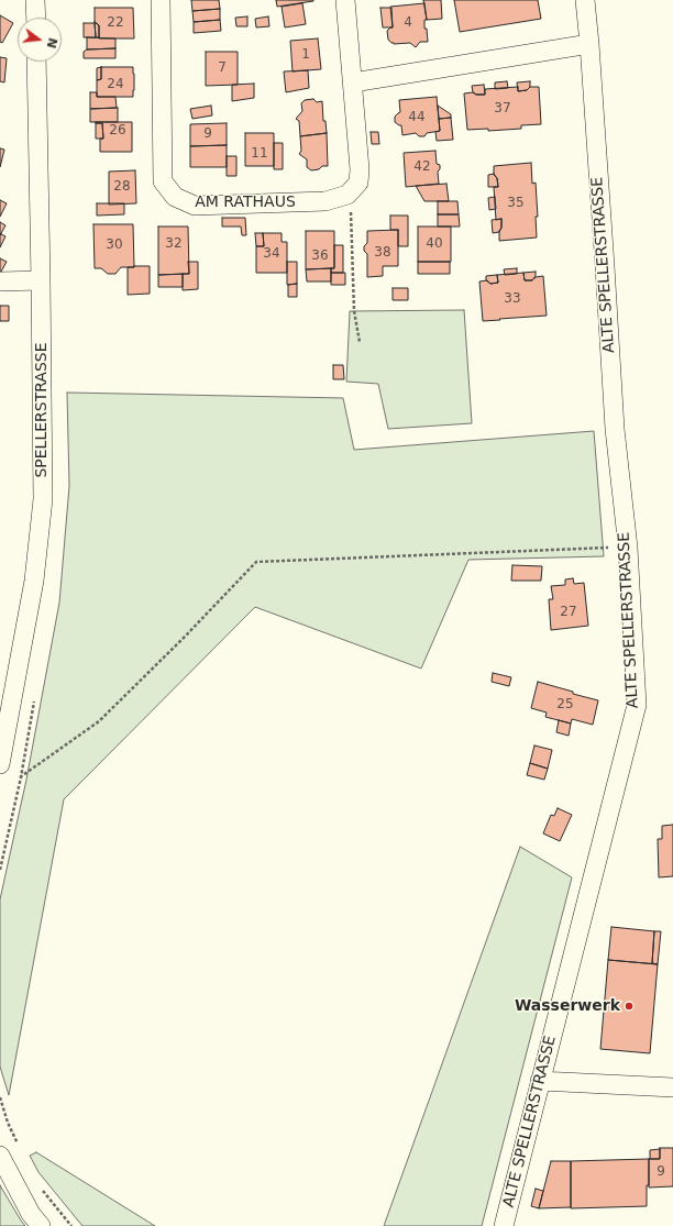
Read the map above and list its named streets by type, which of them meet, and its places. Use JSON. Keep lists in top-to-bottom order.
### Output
{
  "streets": {
    "street": ["AM RATHAUS", "ALTE SPELLERSTRASSE", "SPELLERSTRASSE"]
  },
  "places": ["Wasserwerk"],
  "house_numbers": [
    "22",
    "4",
    "1",
    "7",
    "24",
    "37",
    "44",
    "26",
    "9",
    "11",
    "42",
    "28",
    "35",
    "32",
    "40",
    "30",
    "38",
    "34",
    "36",
    "33",
    "27",
    "25",
    "9"
  ],
  "north": "right"
}
